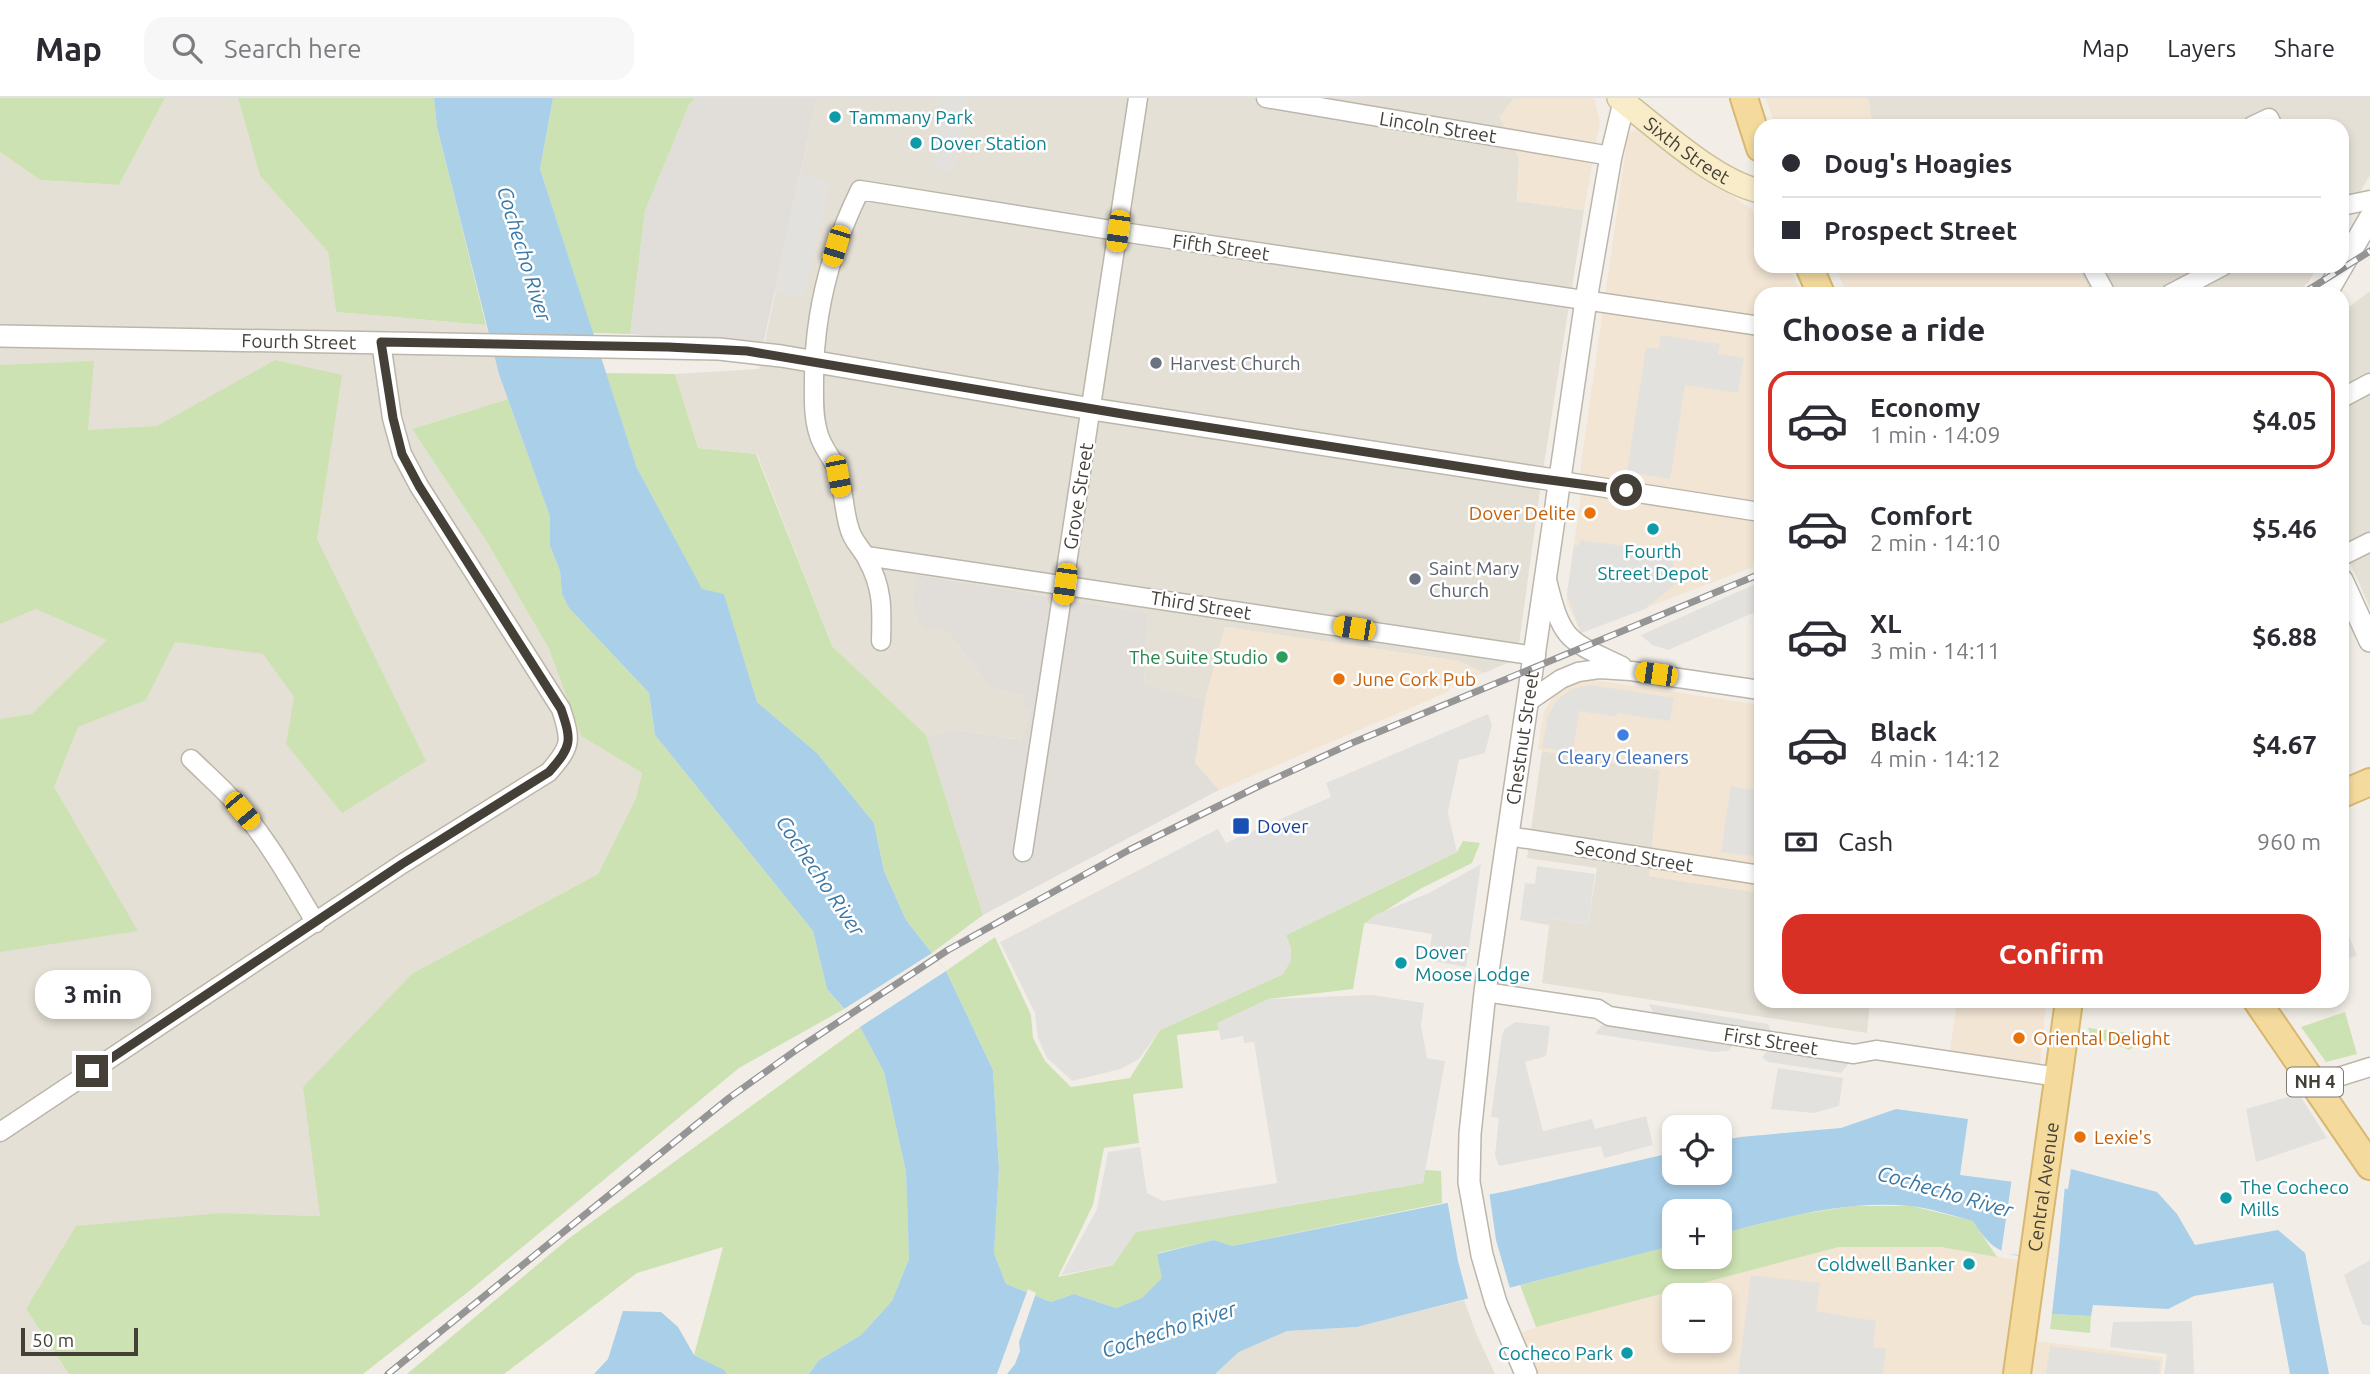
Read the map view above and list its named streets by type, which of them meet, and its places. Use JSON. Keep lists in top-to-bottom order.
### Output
{
  "streets": {
    "main road": ["Sixth Street", "NH 4", "Central Avenue"],
    "street": [
      "Lincoln Street",
      "Fifth Street",
      "Fourth Street",
      "Grove Street",
      "Third Street",
      "Chestnut Street",
      "Second Street",
      "First Street"
    ]
  },
  "crossings": [
    ["Lincoln Street", "Chestnut Street"],
    ["Sixth Street", "Chestnut Street"],
    ["Fifth Street", "Fourth Street"],
    ["Fifth Street", "Grove Street"],
    ["Fifth Street", "Chestnut Street"],
    ["Fourth Street", "Grove Street"],
    ["Fourth Street", "Chestnut Street"],
    ["Grove Street", "Third Street"],
    ["Third Street", "Chestnut Street"],
    ["Chestnut Street", "Second Street"],
    ["Chestnut Street", "First Street"],
    ["First Street", "Central Avenue"]
  ],
  "water": ["Cochecho River"],
  "places": {
    "other": [
      "Tammany Park",
      "Dover Station",
      "Harvest Church",
      "Dover Delite",
      "Fourth Street Depot",
      "Saint Mary Church",
      "The Suite Studio",
      "June Cork Pub",
      "Cleary Cleaners",
      "Dover Moose Lodge",
      "Oriental Delight",
      "Lexie's",
      "The Cocheco Mills",
      "Coldwell Banker",
      "Cocheco Park"
    ],
    "transit": ["Dover"]
  },
  "scale_bar": "50 m",
  "page": {
    "header": "Map",
    "search": "Search here",
    "nav": ["Map", "Layers", "Share"],
    "banner": ["Doug's Hoagies", "Prospect Street"],
    "heading": "Choose a ride",
    "list": [
      {
        "name": "Economy",
        "note": "1 min · 14:09",
        "value": "$4.05"
      },
      {
        "name": "Comfort",
        "note": "2 min · 14:10",
        "value": "$5.46"
      },
      {
        "name": "XL",
        "note": "3 min · 14:11",
        "value": "$6.88"
      },
      {
        "name": "Black",
        "note": "4 min · 14:12",
        "value": "$4.67"
      }
    ],
    "pay": ["Cash", "960 m"],
    "buttons": "Confirm",
    "bubble": "3 min",
    "map_buttons": ["+", "−"],
    "scale": "50 m"
  }
}
